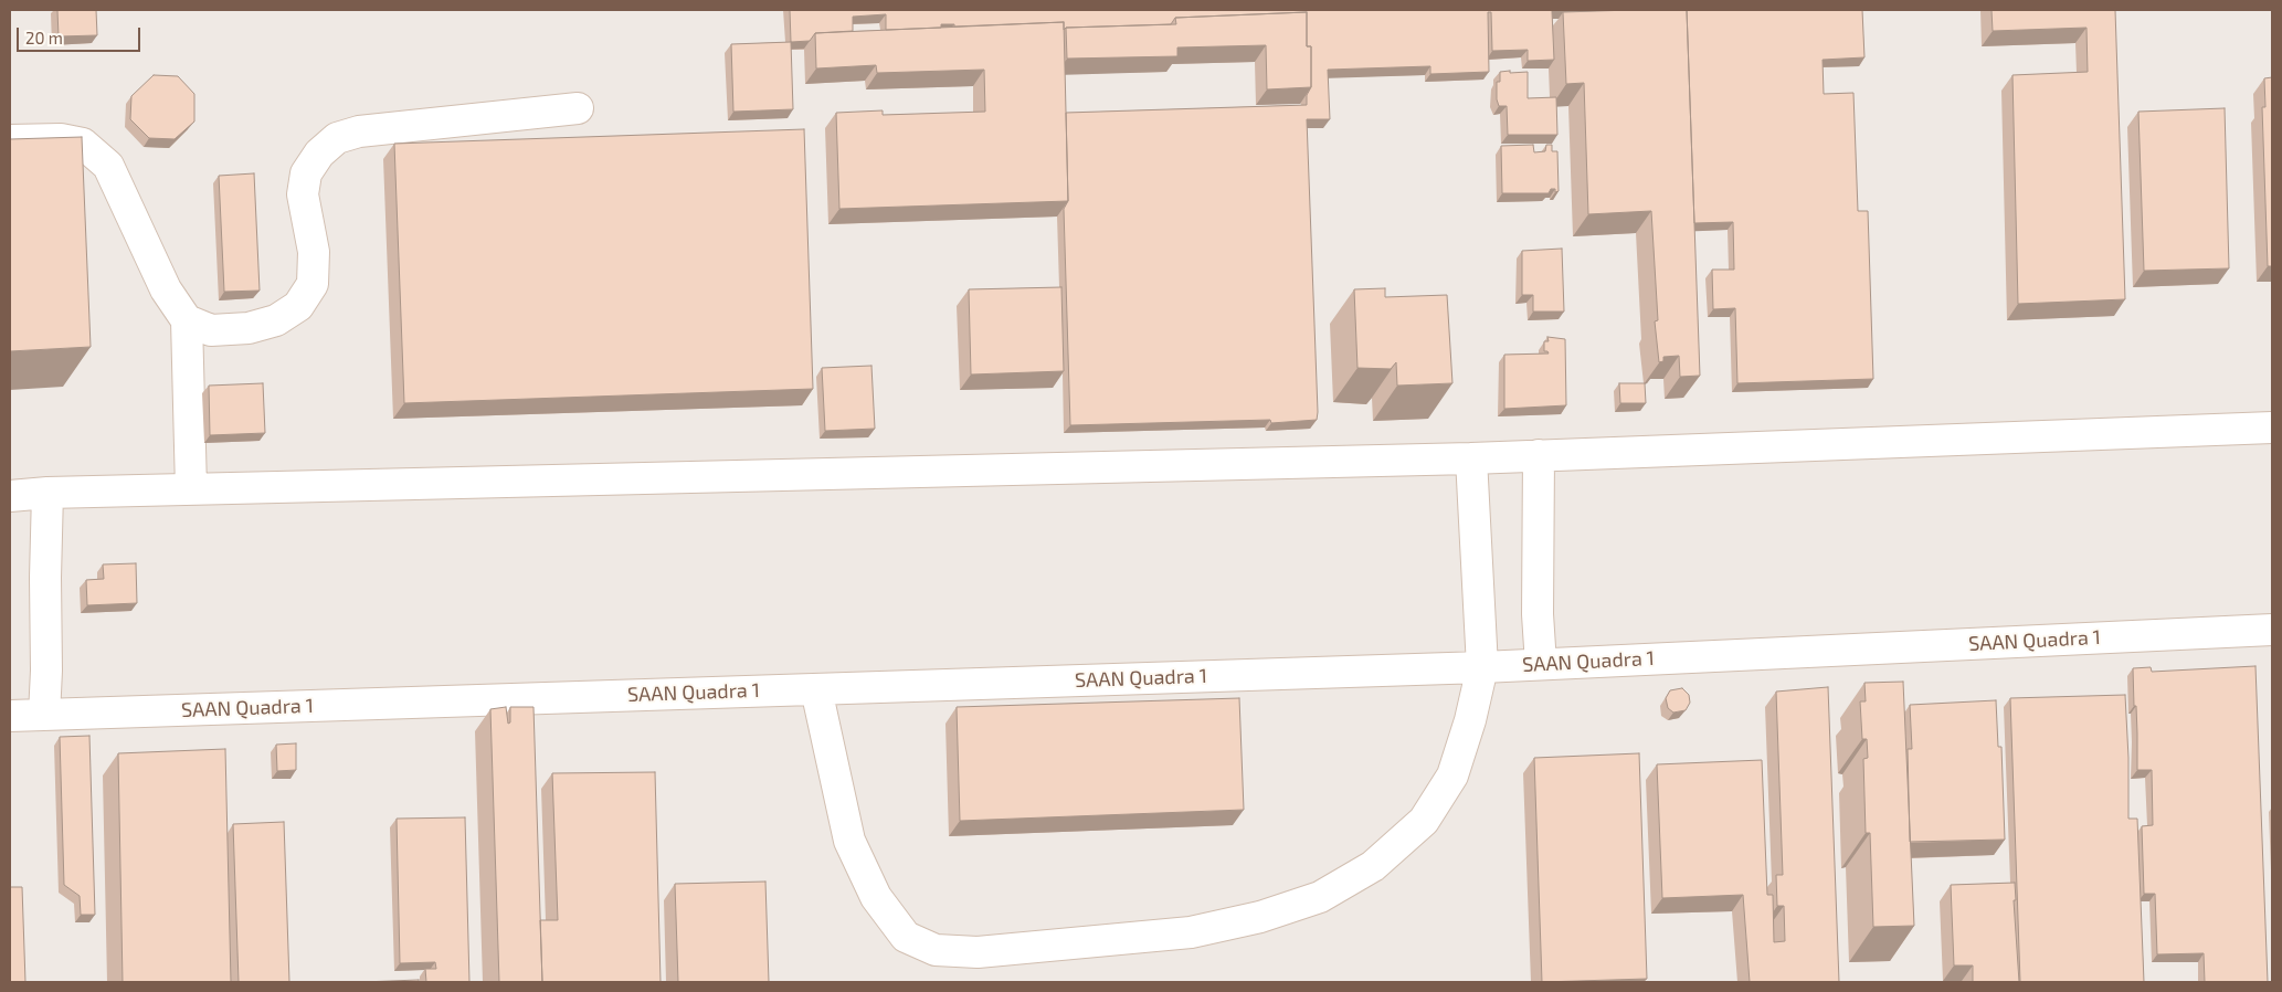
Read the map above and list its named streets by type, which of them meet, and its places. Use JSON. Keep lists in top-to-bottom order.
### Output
{
  "streets": {
    "street": ["SAAN Quadra 1"]
  },
  "scale_bar": "20 m"
}
